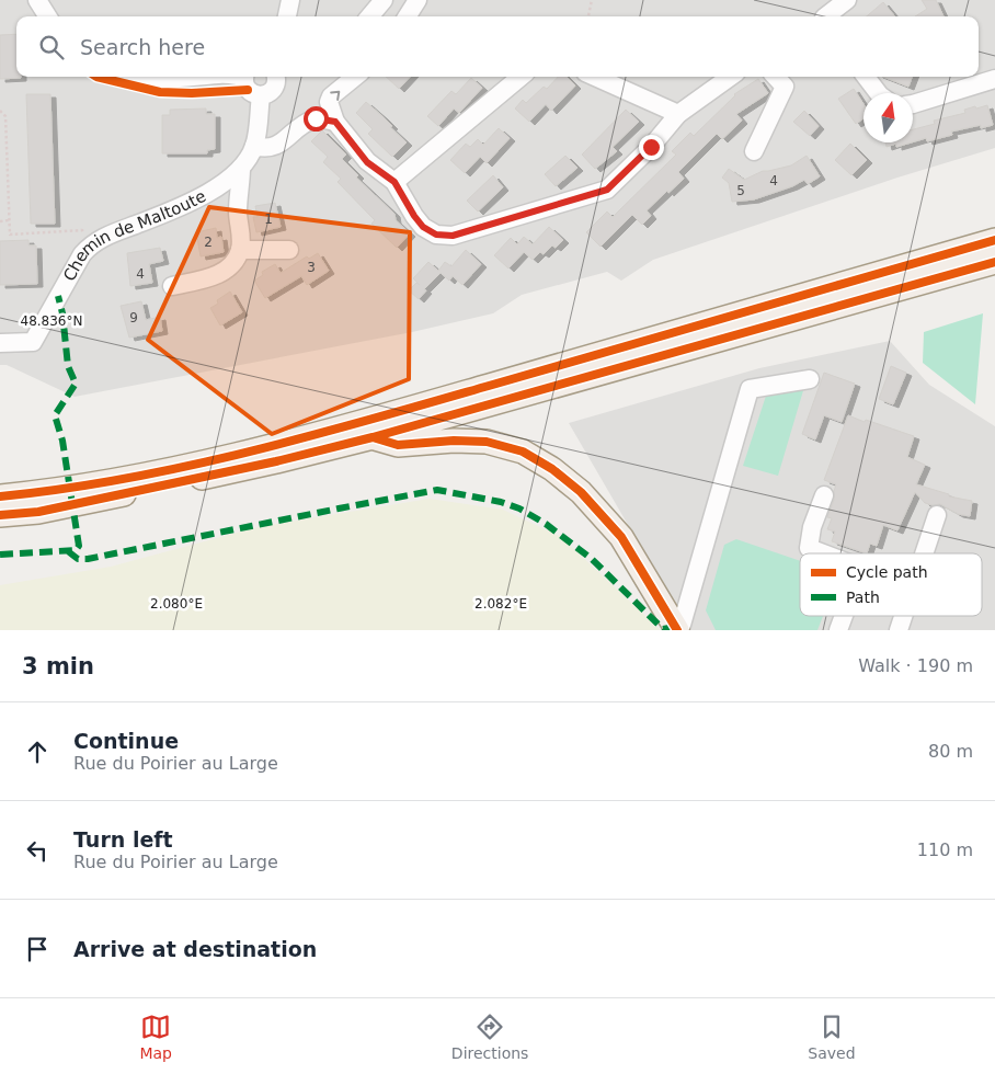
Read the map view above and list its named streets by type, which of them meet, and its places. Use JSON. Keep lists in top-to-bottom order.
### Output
{
  "streets": {
    "street": ["Chemin de Maltoute"]
  },
  "house_numbers": [
    "4",
    "5",
    "1",
    "2",
    "3",
    "4",
    "9"
  ],
  "legend": ["Cycle path", "Path"],
  "north": "top",
  "page": {
    "search": "Search here",
    "heading": ["3 min", "Walk · 190 m"],
    "list": [
      ["Continue", "Rue du Poirier au Large", "80 m"],
      ["Turn left", "Rue du Poirier au Large", "110 m"],
      "Arrive at destination"
    ],
    "nav": ["Map", "Directions", "Saved"]
  },
  "coordinates": ["48.836°N", "2.080°E", "2.082°E"]
}
